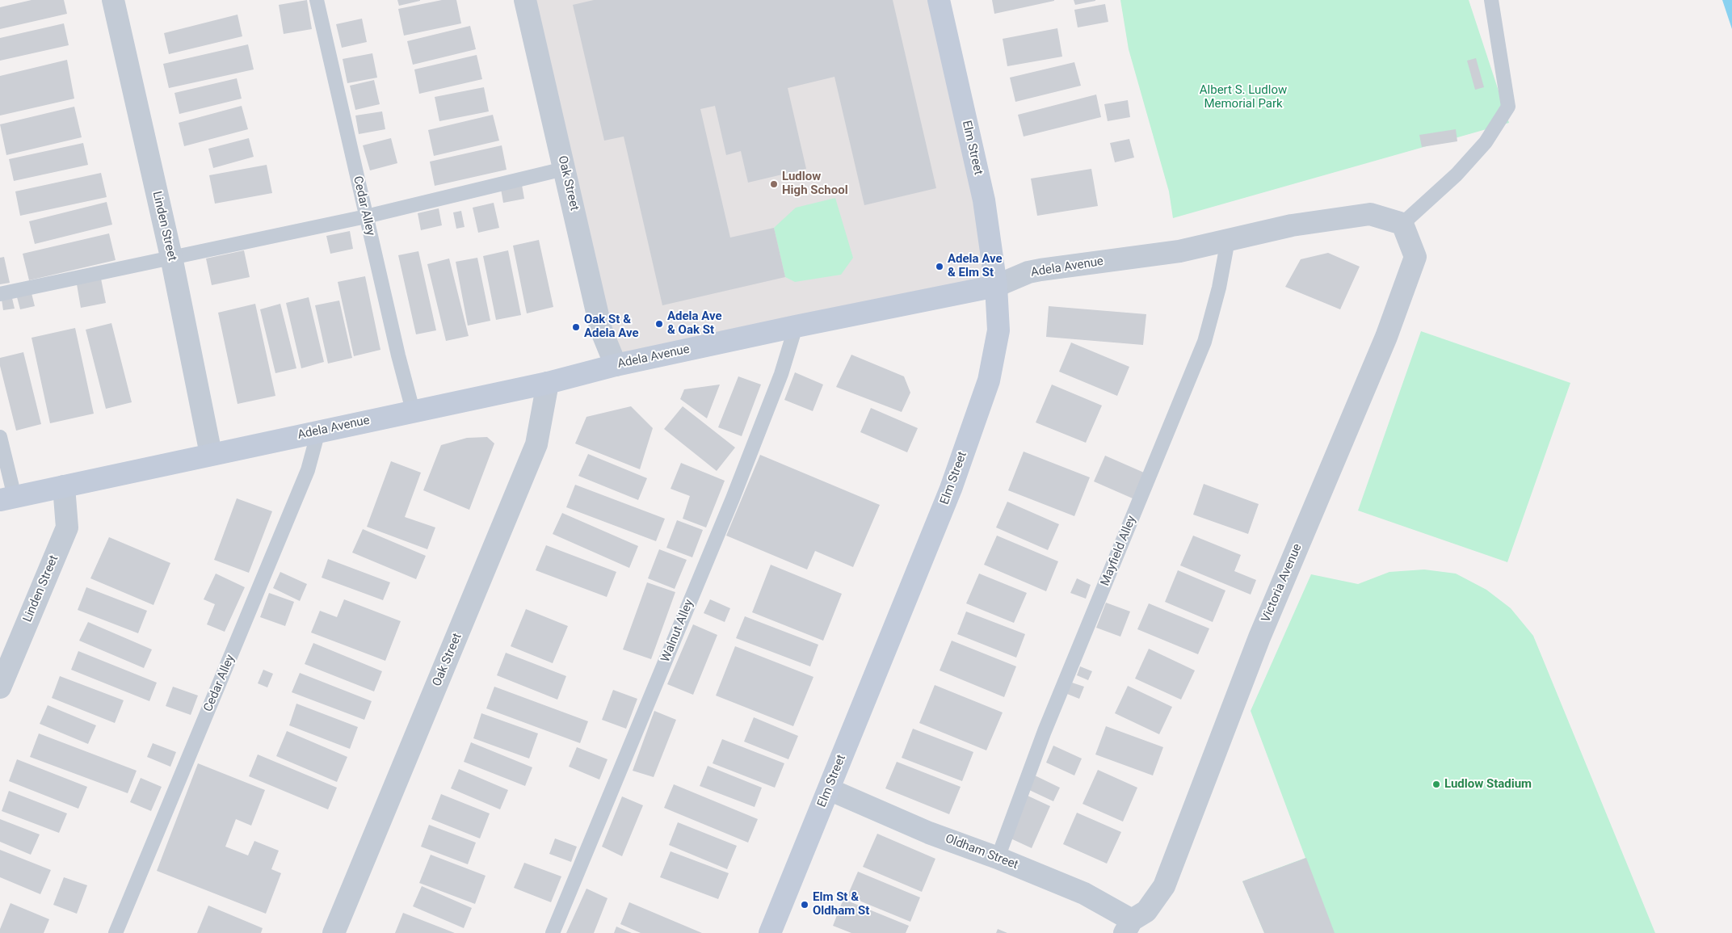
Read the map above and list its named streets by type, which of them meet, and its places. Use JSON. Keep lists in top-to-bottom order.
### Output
{
  "streets": {
    "street": [
      "Elm Street",
      "Oak Street",
      "Linden Street",
      "Adela Avenue",
      "Victoria Avenue",
      "Oldham Street"
    ],
    "lane": ["Cedar Alley", "Mayfield Alley", "Walnut Alley"]
  },
  "crossings": [
    ["Elm Street", "Adela Avenue"],
    ["Elm Street", "Oldham Street"],
    ["Oak Street", "Adela Avenue"],
    ["Cedar Alley", "Adela Avenue"],
    ["Linden Street", "Adela Avenue"],
    ["Adela Avenue", "Mayfield Alley"],
    ["Adela Avenue", "Victoria Avenue"],
    ["Adela Avenue", "Walnut Alley"],
    ["Mayfield Alley", "Oldham Street"],
    ["Victoria Avenue", "Oldham Street"]
  ],
  "parks": ["Albert S. Ludlow Memorial Park"],
  "places": [
    "Ludlow High School",
    "Adela Ave & Elm St",
    "Adela Ave & Oak St",
    "Oak St & Adela Ave",
    "Ludlow Stadium",
    "Elm St & Oldham St"
  ]
}
